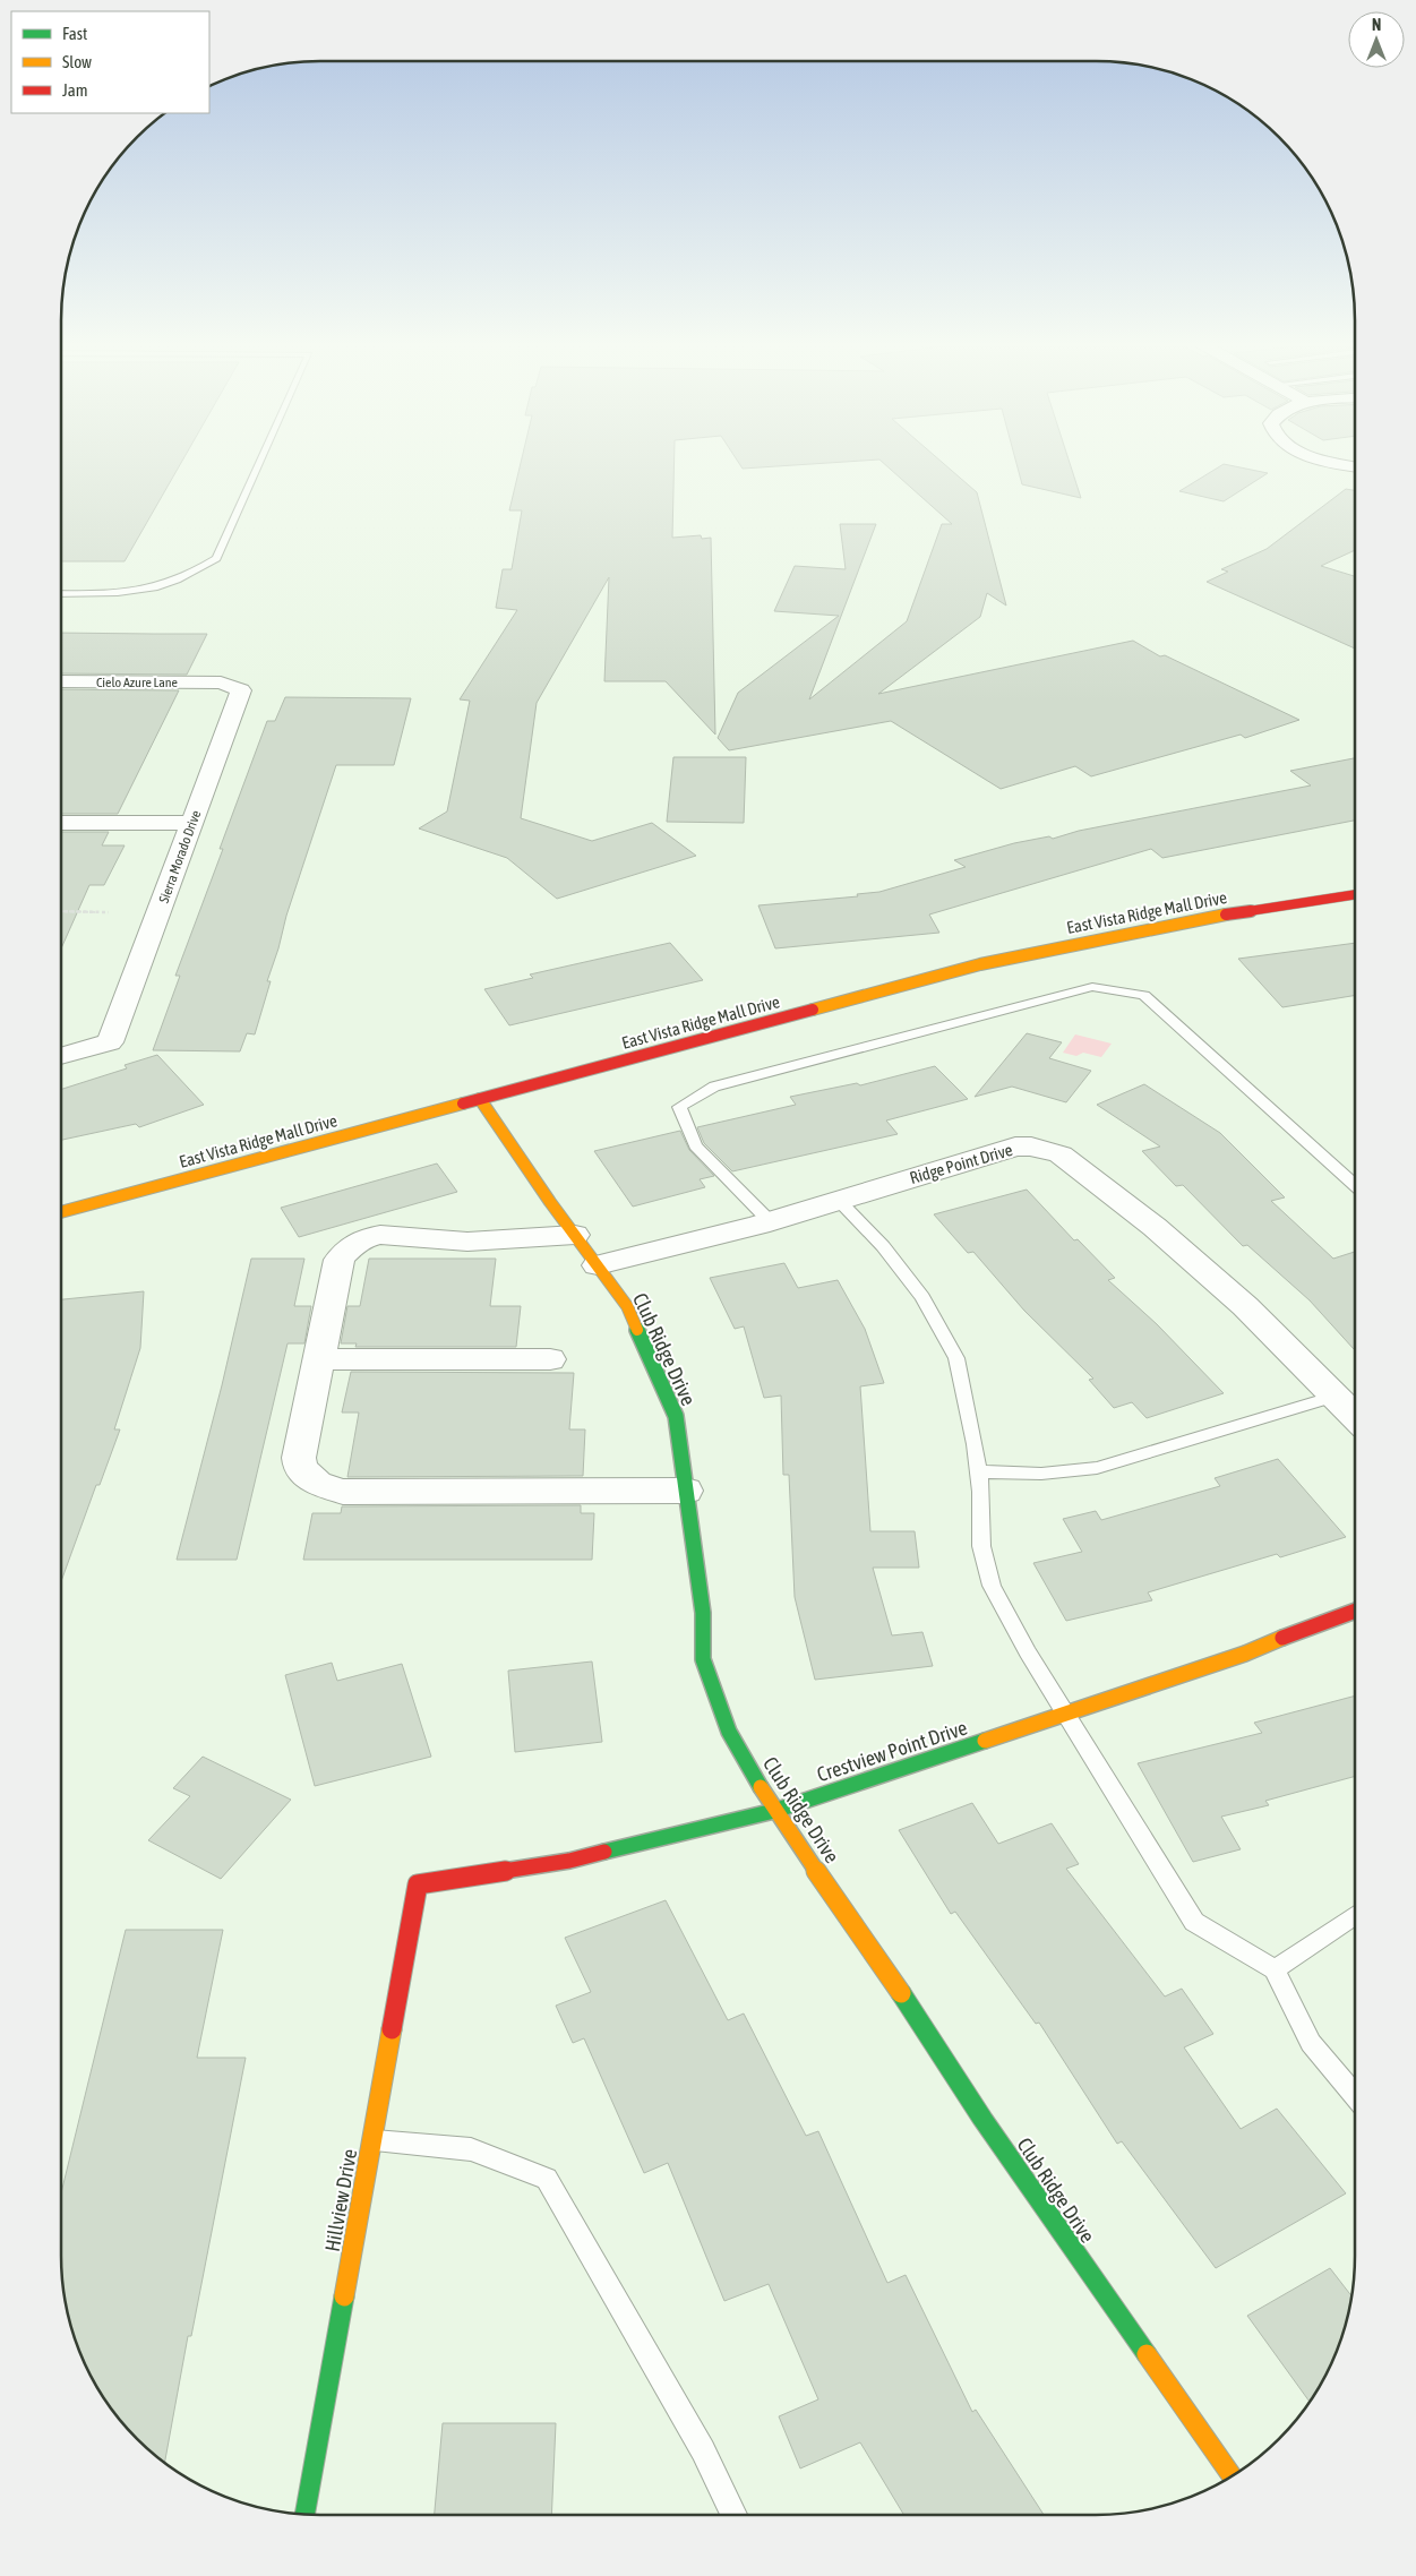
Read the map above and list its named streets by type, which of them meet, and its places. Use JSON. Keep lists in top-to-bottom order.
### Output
{
  "streets": {
    "street": [
      "Cielo Azure Lane",
      "Sierra Morado Drive",
      "East Vista Ridge Mall Drive",
      "Ridge Point Drive",
      "Club Ridge Drive",
      "Crestview Point Drive",
      "Hillview Drive"
    ]
  },
  "crossings": [
    ["Cielo Azure Lane", "Sierra Morado Drive"],
    ["East Vista Ridge Mall Drive", "Club Ridge Drive"],
    ["Ridge Point Drive", "Club Ridge Drive"],
    ["Club Ridge Drive", "Crestview Point Drive"],
    ["Crestview Point Drive", "Hillview Drive"]
  ],
  "legend": ["Fast", "Slow", "Jam"],
  "north": "top"
}
